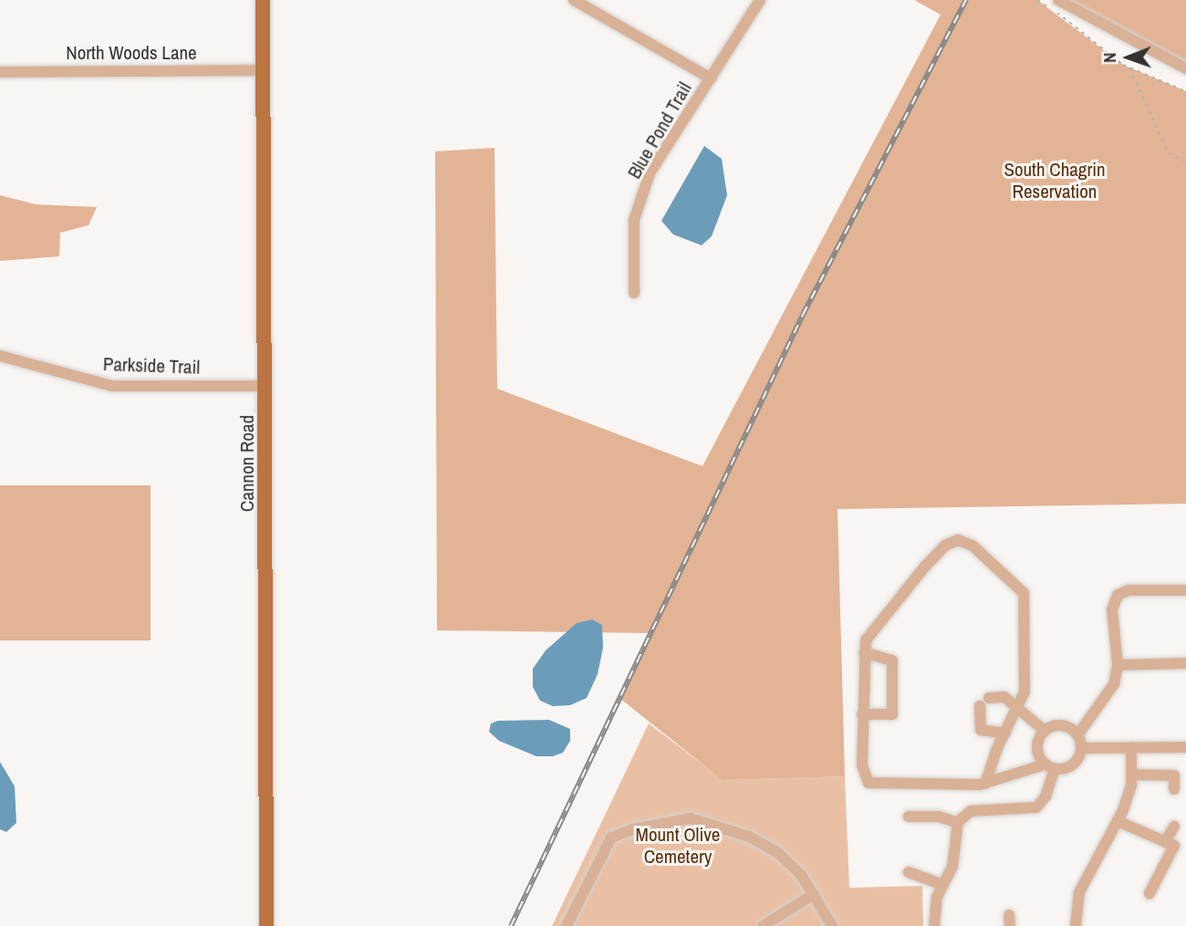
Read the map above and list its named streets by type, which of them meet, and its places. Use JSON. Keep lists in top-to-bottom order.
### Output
{
  "streets": {
    "main road": ["Cannon Road"],
    "street": ["North Woods Lane", "Blue Pond Trail", "Parkside Trail"]
  },
  "crossings": [
    ["North Woods Lane", "Cannon Road"],
    ["Parkside Trail", "Cannon Road"]
  ],
  "parks": ["South Chagrin Reservation", "Mount Olive Cemetery"],
  "north": "left"
}
